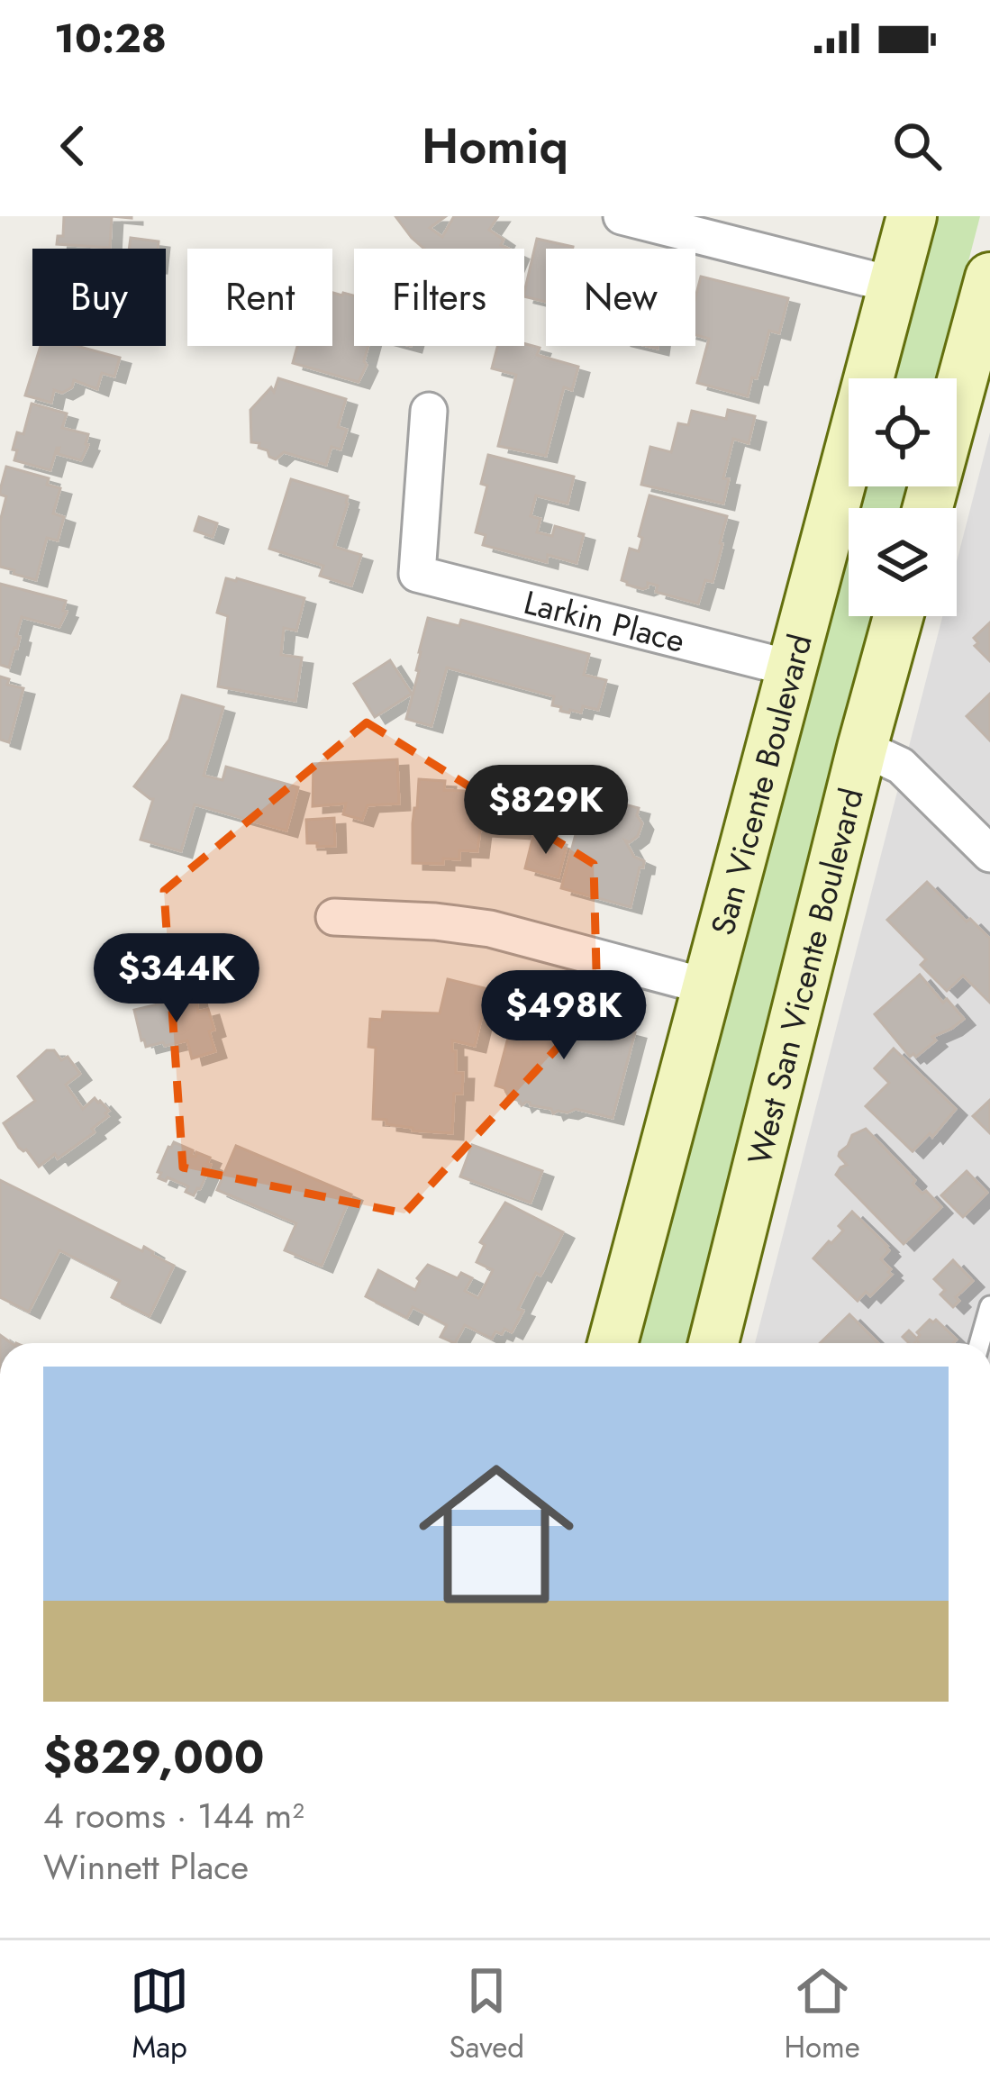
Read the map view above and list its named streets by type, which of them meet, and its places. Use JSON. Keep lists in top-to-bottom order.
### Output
{
  "streets": {
    "main road": ["San Vicente Boulevard", "West San Vicente Boulevard"],
    "street": ["Larkin Place"]
  },
  "crossings": [
    ["Larkin Place", "San Vicente Boulevard"]
  ],
  "page": {
    "status": "10:28",
    "header": "Homiq",
    "chip": [
      "Buy",
      "Rent",
      "Filters",
      "New"
    ],
    "price": ["$829K", "$344K", "$498K"],
    "list": [
      {
        "name": "$829,000",
        "note": "4 rooms · 144 m² · Winnett Place"
      }
    ],
    "tabs": ["Map", "Saved", "Home"]
  }
}
